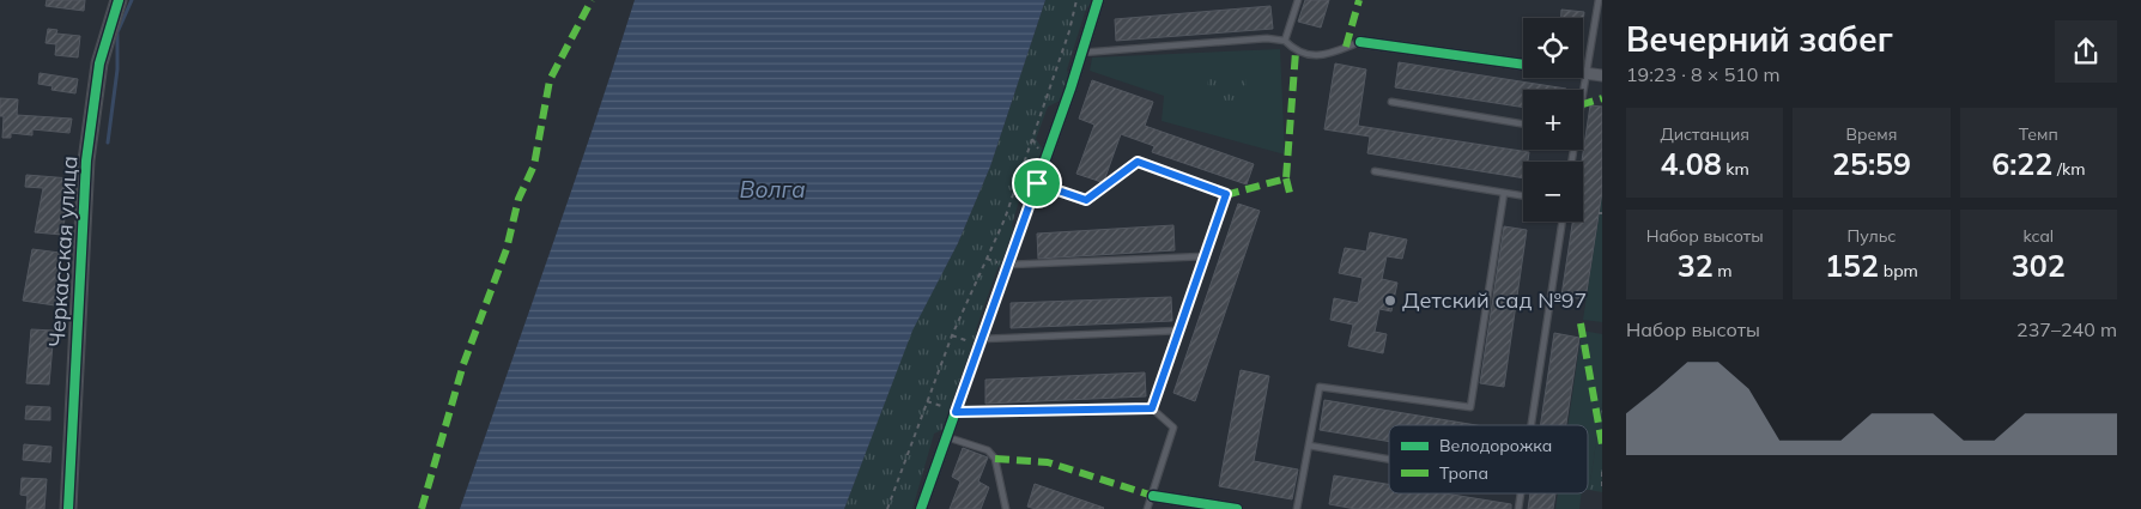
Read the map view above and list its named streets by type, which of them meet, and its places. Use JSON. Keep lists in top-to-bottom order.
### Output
{
  "streets": {
    "street": ["Черкасская улица"]
  },
  "water": ["Волга"],
  "places": ["Детский сад №97"],
  "legend": ["Велодорожка", "Тропа"],
  "page": {
    "heading": ["Вечерний забег", "19:23 · 8 × 510 m"],
    "map_buttons": ["+", "−"],
    "stats": [
      ["Дистанция", "4.08 km"],
      ["Время", "25:59"],
      ["Темп", "6:22 /km"],
      ["Набор высоты", "32 m"],
      ["Пульс", "152 bpm"],
      ["kcal", "302"]
    ],
    "chart": ["Набор высоты", "237–240 m"]
  }
}
